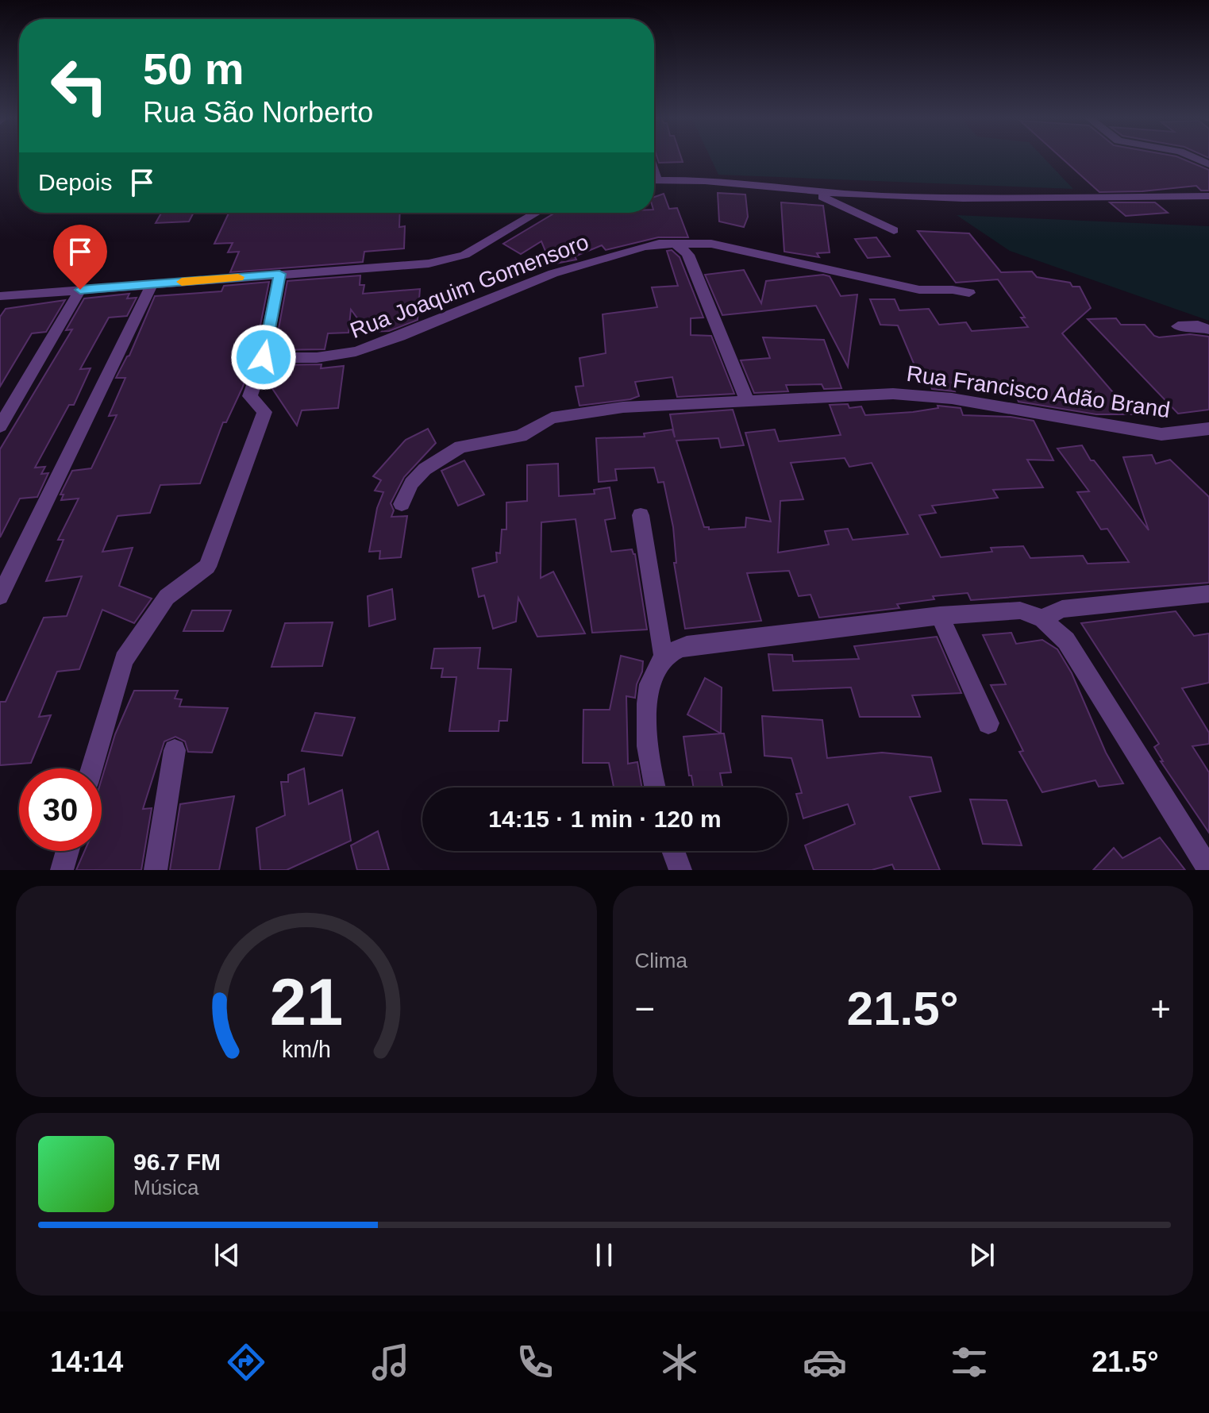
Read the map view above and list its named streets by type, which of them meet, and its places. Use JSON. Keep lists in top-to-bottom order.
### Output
{
  "streets": {
    "street": ["Rua Joaquim Gomensoro", "Rua Francisco Adão Brand"]
  },
  "page": {
    "turn": ["50 m", "Rua São Norberto"],
    "then": "Depois",
    "limit": "30",
    "trip": "14:15 · 1 min · 120 m",
    "tile": "Clima",
    "heat": ["−", "21.5°", "+"],
    "song": ["96.7 FM", "Música"],
    "tabs": ["14:14", "21.5°"],
    "gauge": ["21", "km/h"]
  }
}
